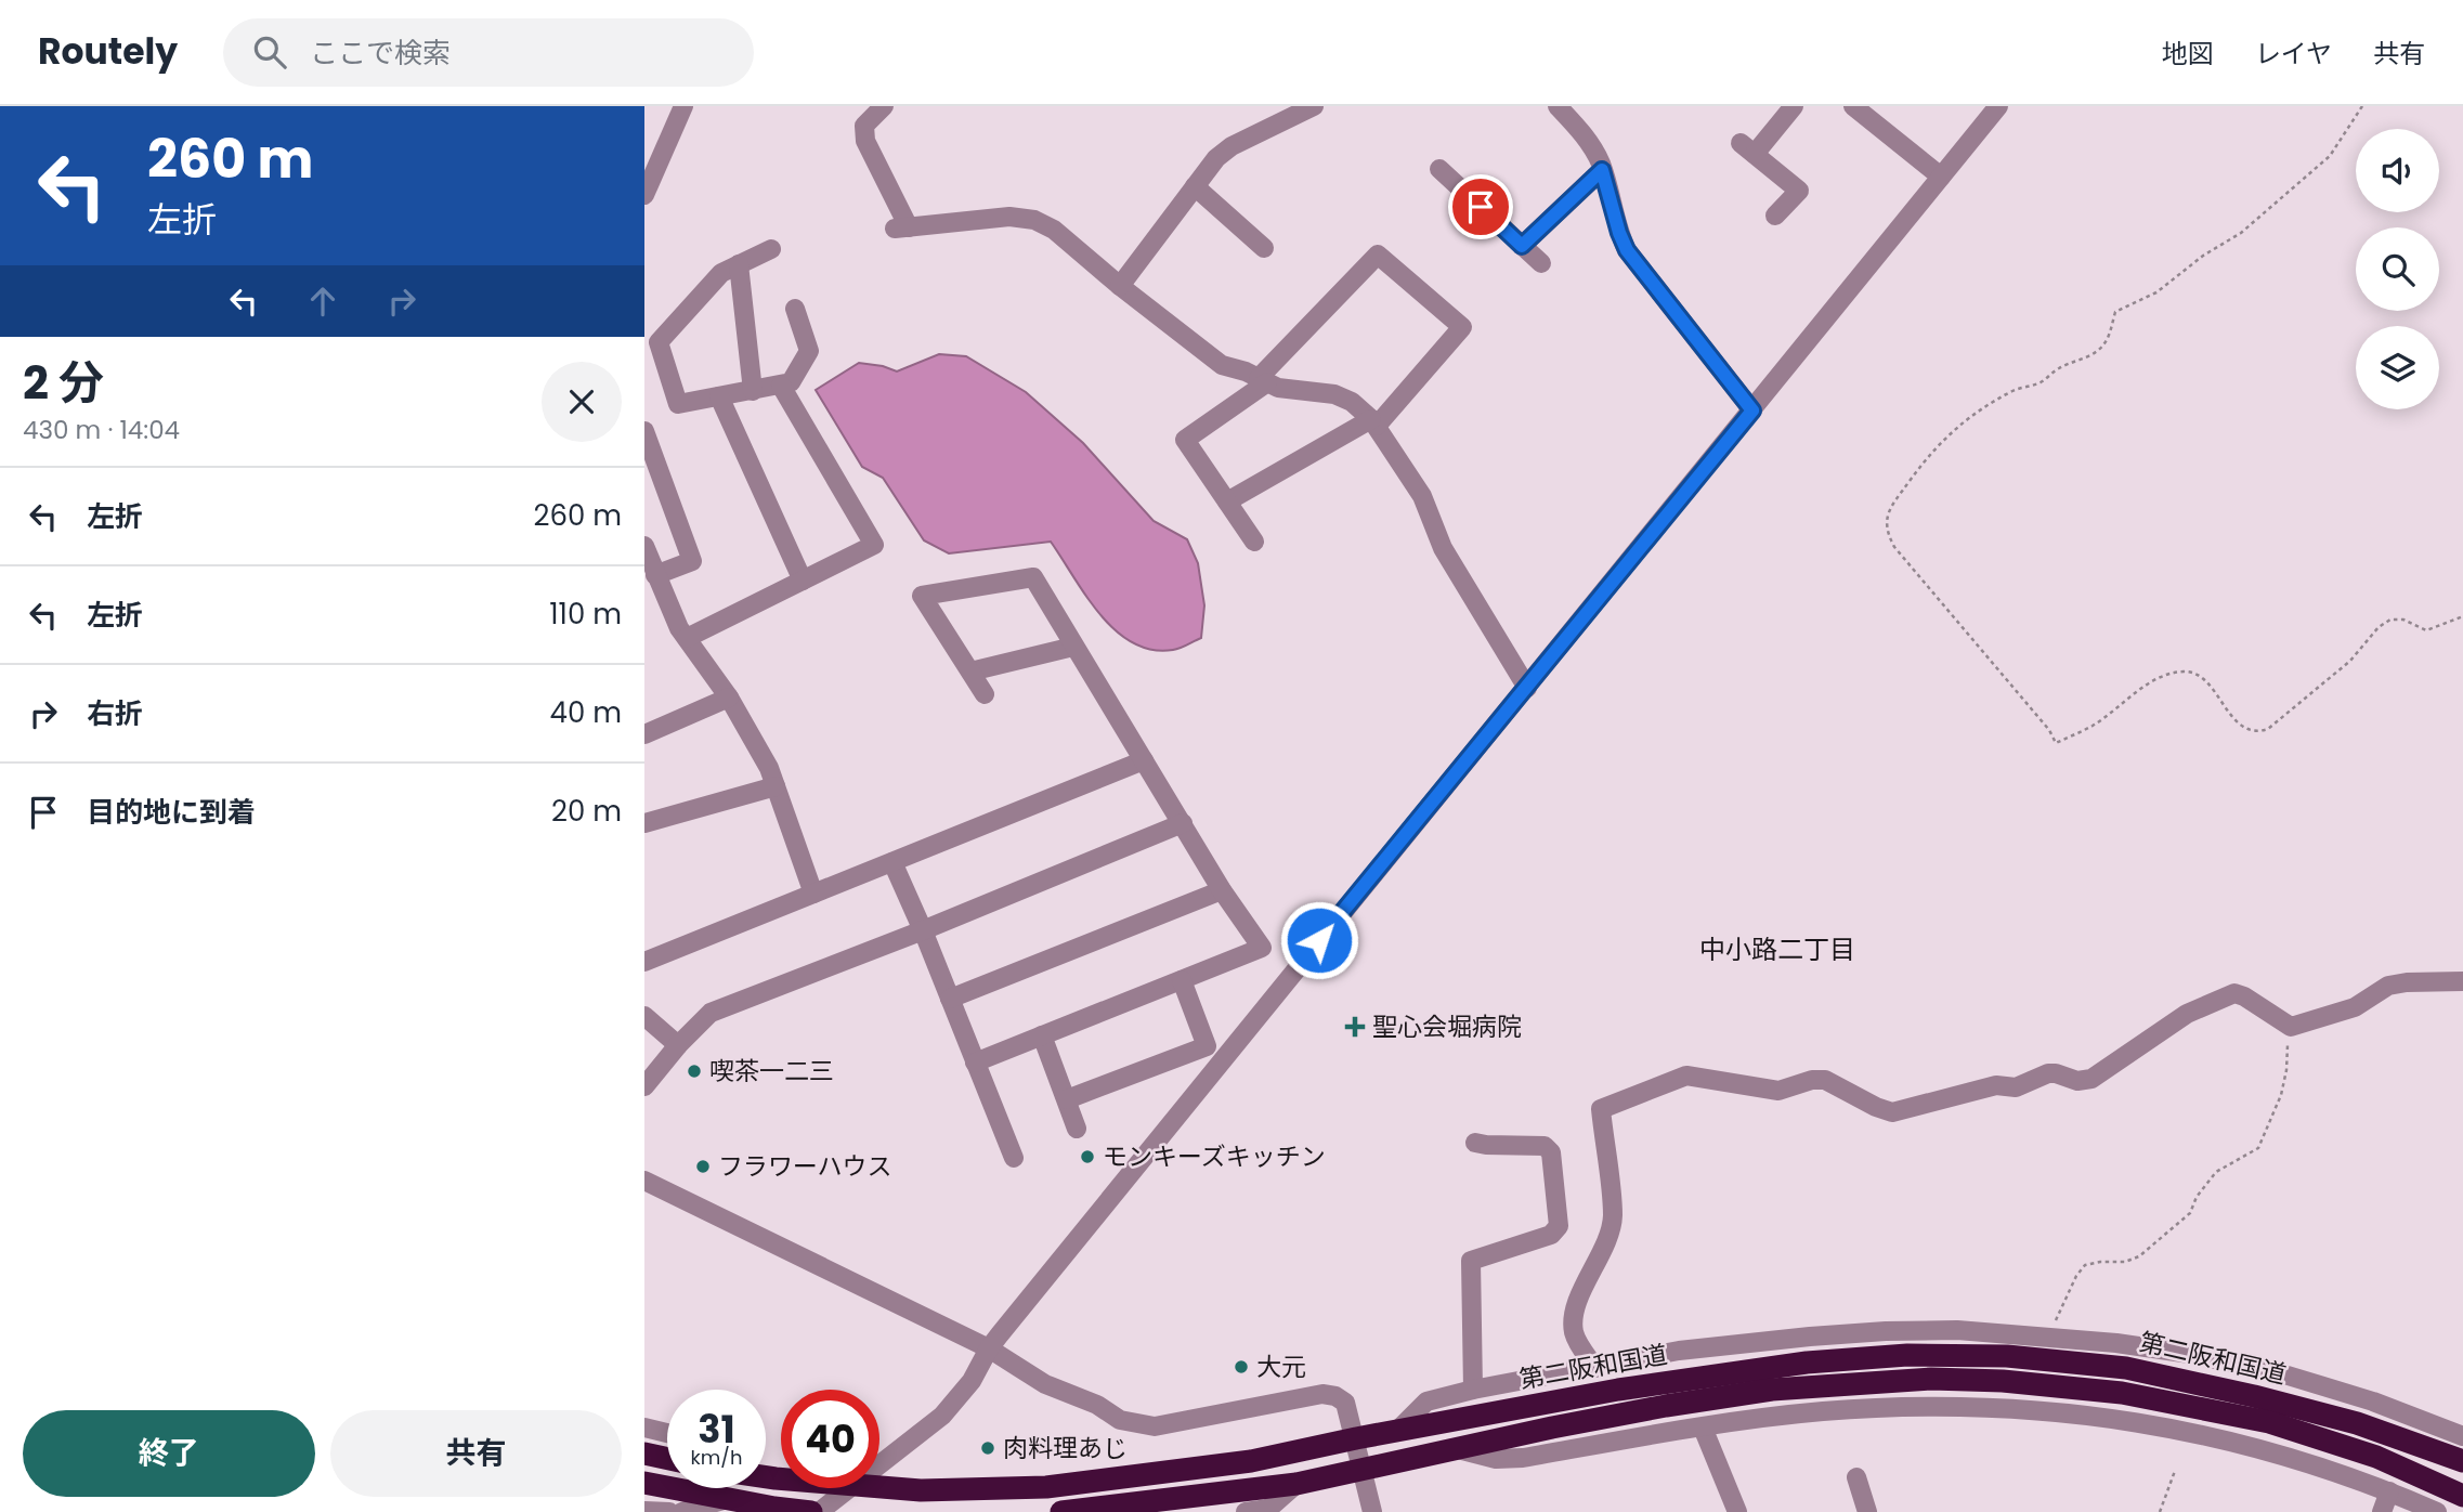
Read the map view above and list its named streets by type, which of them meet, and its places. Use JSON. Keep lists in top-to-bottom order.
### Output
{
  "streets": {
    "highway": ["第二阪和国道"]
  },
  "districts": ["中小路二丁目"],
  "places": {
    "health": ["聖心会堀病院"],
    "other": [
      "喫茶一二三",
      "モンキーズキッチン",
      "フラワーハウス",
      "大元",
      "肉料理あじ"
    ]
  },
  "page": {
    "header": "Routely",
    "search": "ここで検索",
    "nav": ["地図", "レイヤ", "共有"],
    "turn": ["260 m", "左折"],
    "heading": ["2 分", "430 m · 14:04"],
    "list": [
      {
        "name": "左折",
        "value": "260 m"
      },
      {
        "name": "左折",
        "value": "110 m"
      },
      {
        "name": "右折",
        "value": "40 m"
      },
      {
        "name": "目的地に到着",
        "value": "20 m"
      }
    ],
    "speed": "31 km/h",
    "limit": "40",
    "buttons": ["終了", "共有"]
  }
}
